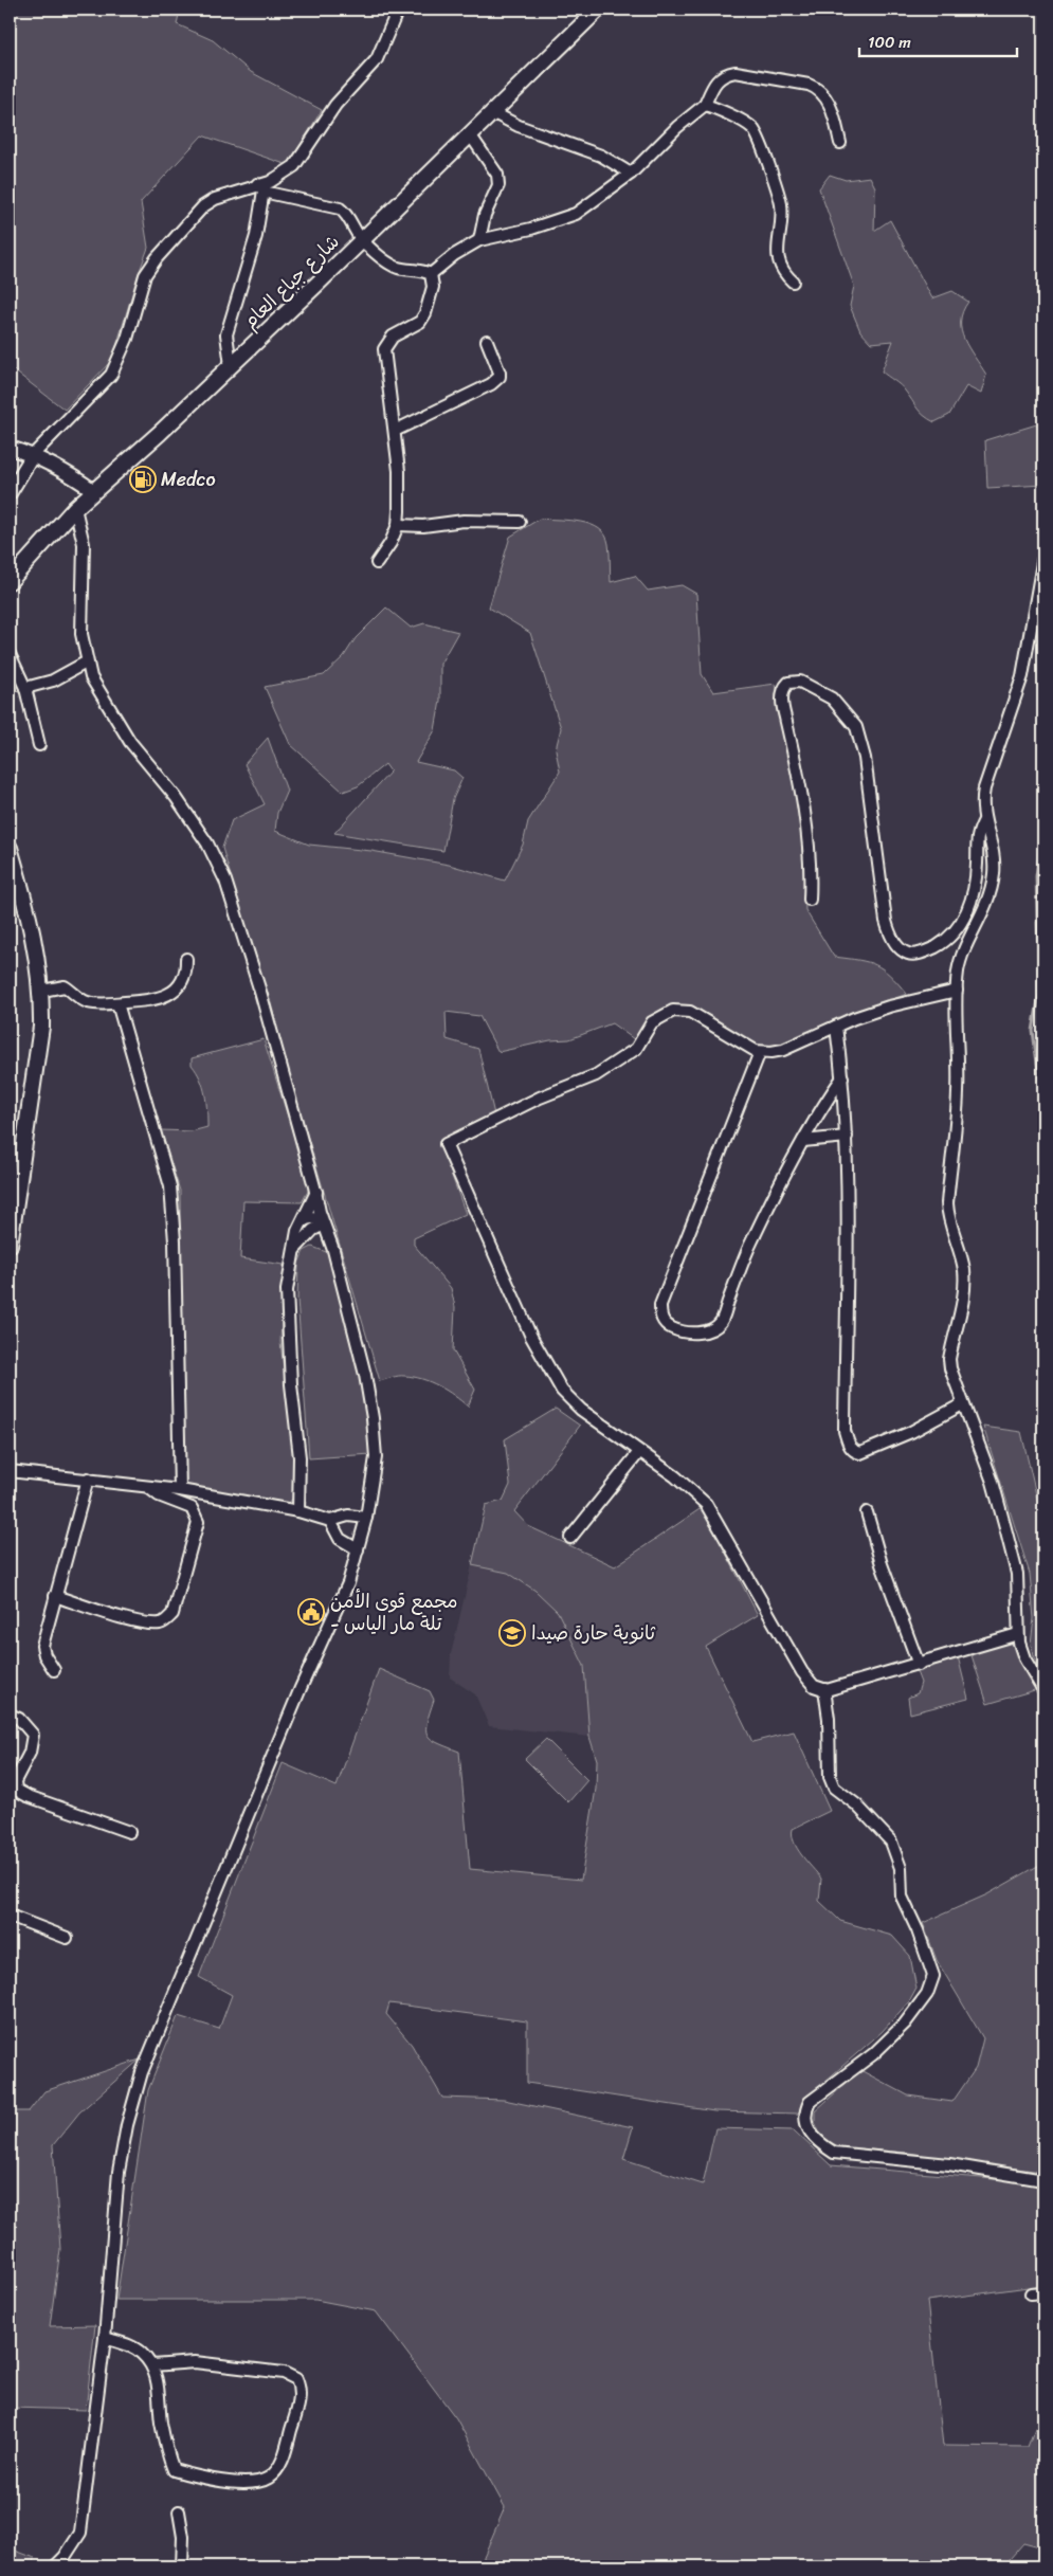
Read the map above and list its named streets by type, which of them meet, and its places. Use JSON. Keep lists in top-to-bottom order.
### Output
{
  "streets": {
    "main road": ["شارع جباع العام"]
  },
  "places": {
    "fuel station": ["Medco"],
    "public building": ["مجمع قوى الأمن - تلة مار الياس"],
    "school or university": ["ثانوية حارة صيدا"]
  },
  "scale_bar": "100 m"
}
